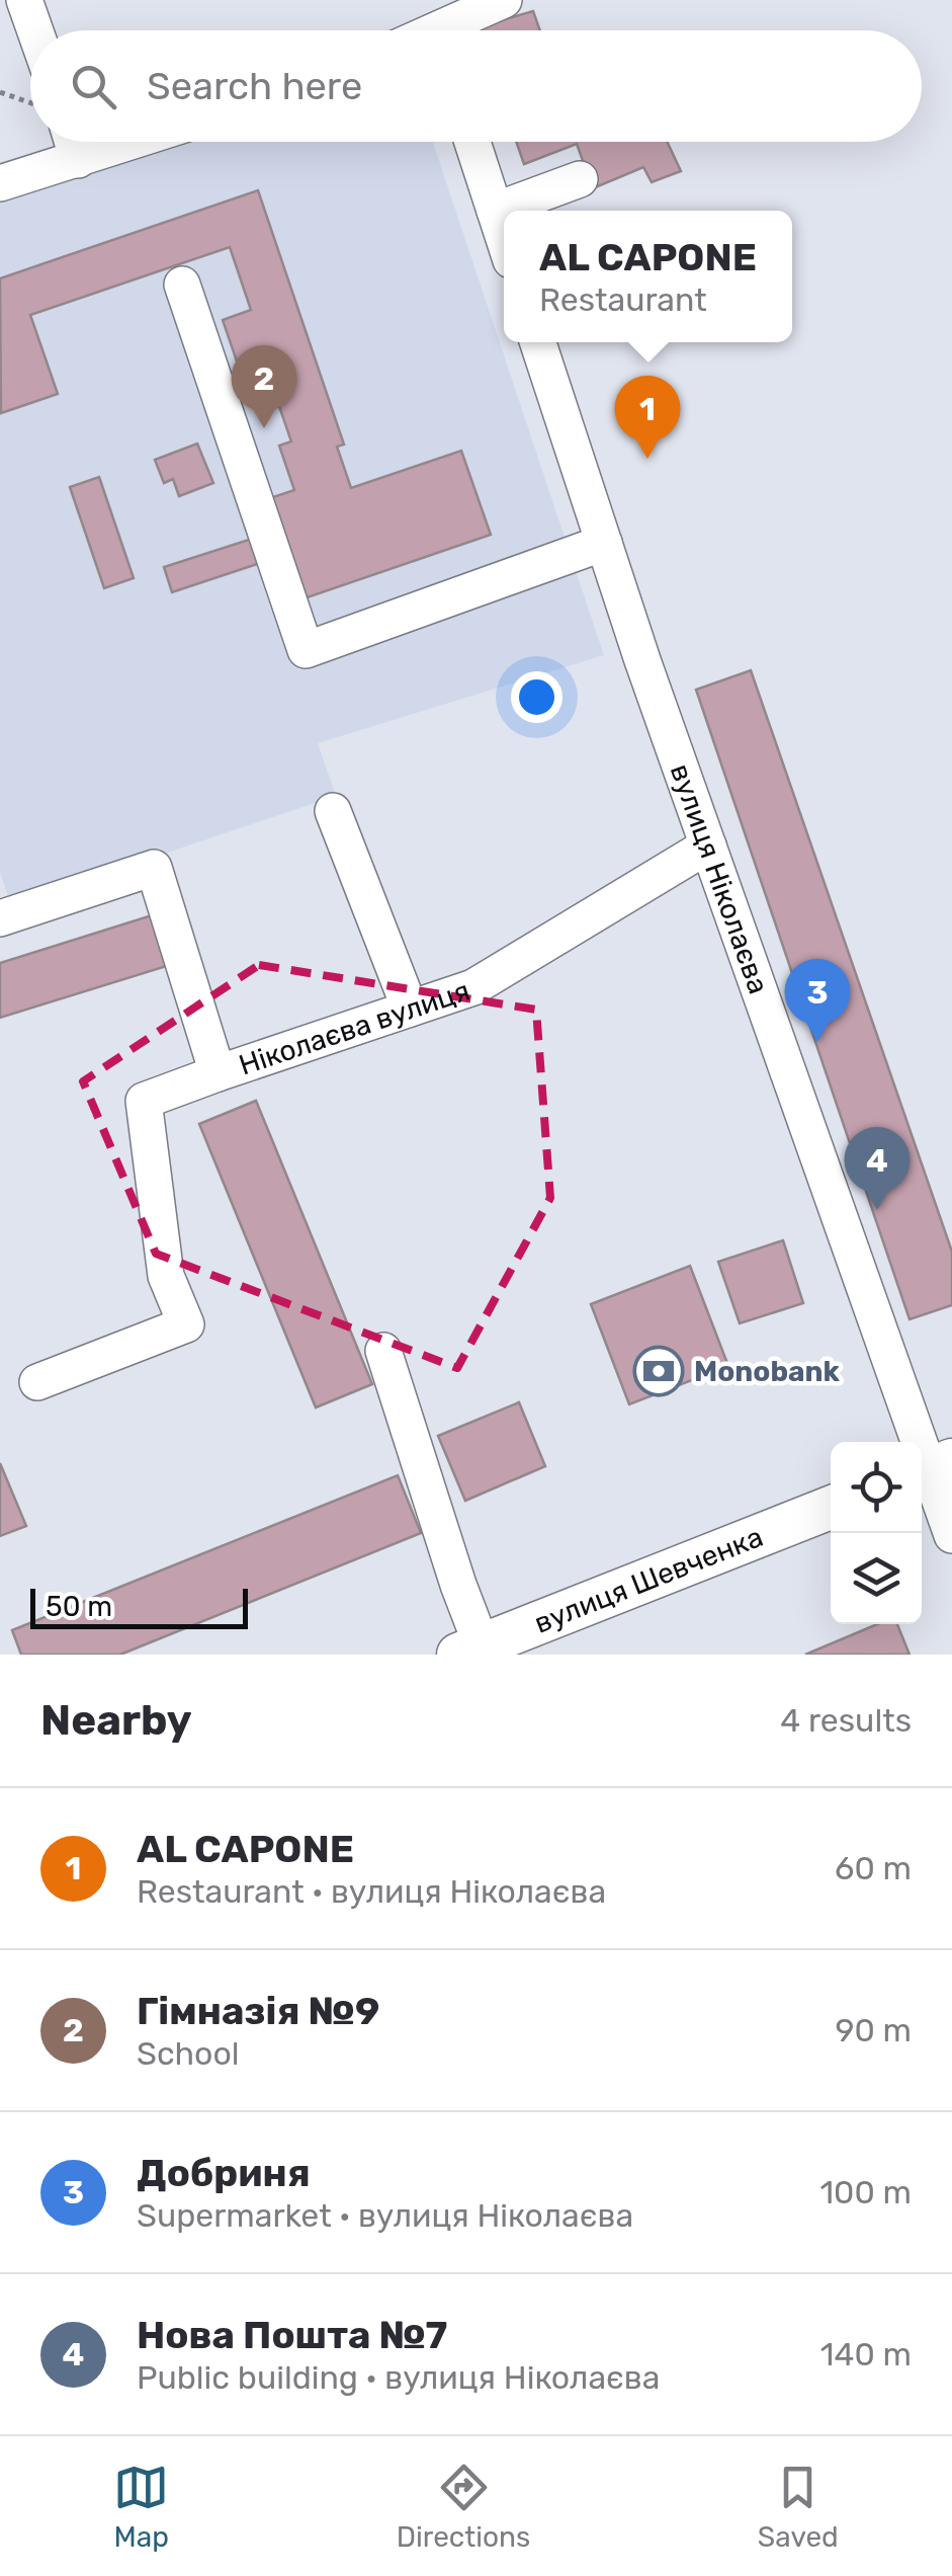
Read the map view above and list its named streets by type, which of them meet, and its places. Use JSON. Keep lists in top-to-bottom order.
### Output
{
  "streets": {
    "main road": ["вулиця Шевченка"],
    "street": ["вулиця Ніколаєва", "Ніколаєва вулиця"]
  },
  "crossings": [
    ["вулиця Ніколаєва", "Ніколаєва вулиця"]
  ],
  "places": {
    "bank": ["Monobank"]
  },
  "scale_bar": "50 m",
  "page": {
    "search": "Search here",
    "popup": ["AL CAPONE", "Restaurant"],
    "pins": [
      "2",
      "1",
      "3",
      "4"
    ],
    "scale": "50 m",
    "heading": ["Nearby", "4 results"],
    "list": [
      {
        "mark": "1",
        "name": "AL CAPONE",
        "note": "Restaurant · вулиця Ніколаєва",
        "value": "60 m"
      },
      {
        "mark": "2",
        "name": "Гімназія №9",
        "note": "School",
        "value": "90 m"
      },
      {
        "mark": "3",
        "name": "Добриня",
        "note": "Supermarket · вулиця Ніколаєва",
        "value": "100 m"
      },
      {
        "mark": "4",
        "name": "Нова Пошта №7",
        "note": "Public building · вулиця Ніколаєва",
        "value": "140 m"
      }
    ],
    "nav": ["Map", "Directions", "Saved"]
  }
}
